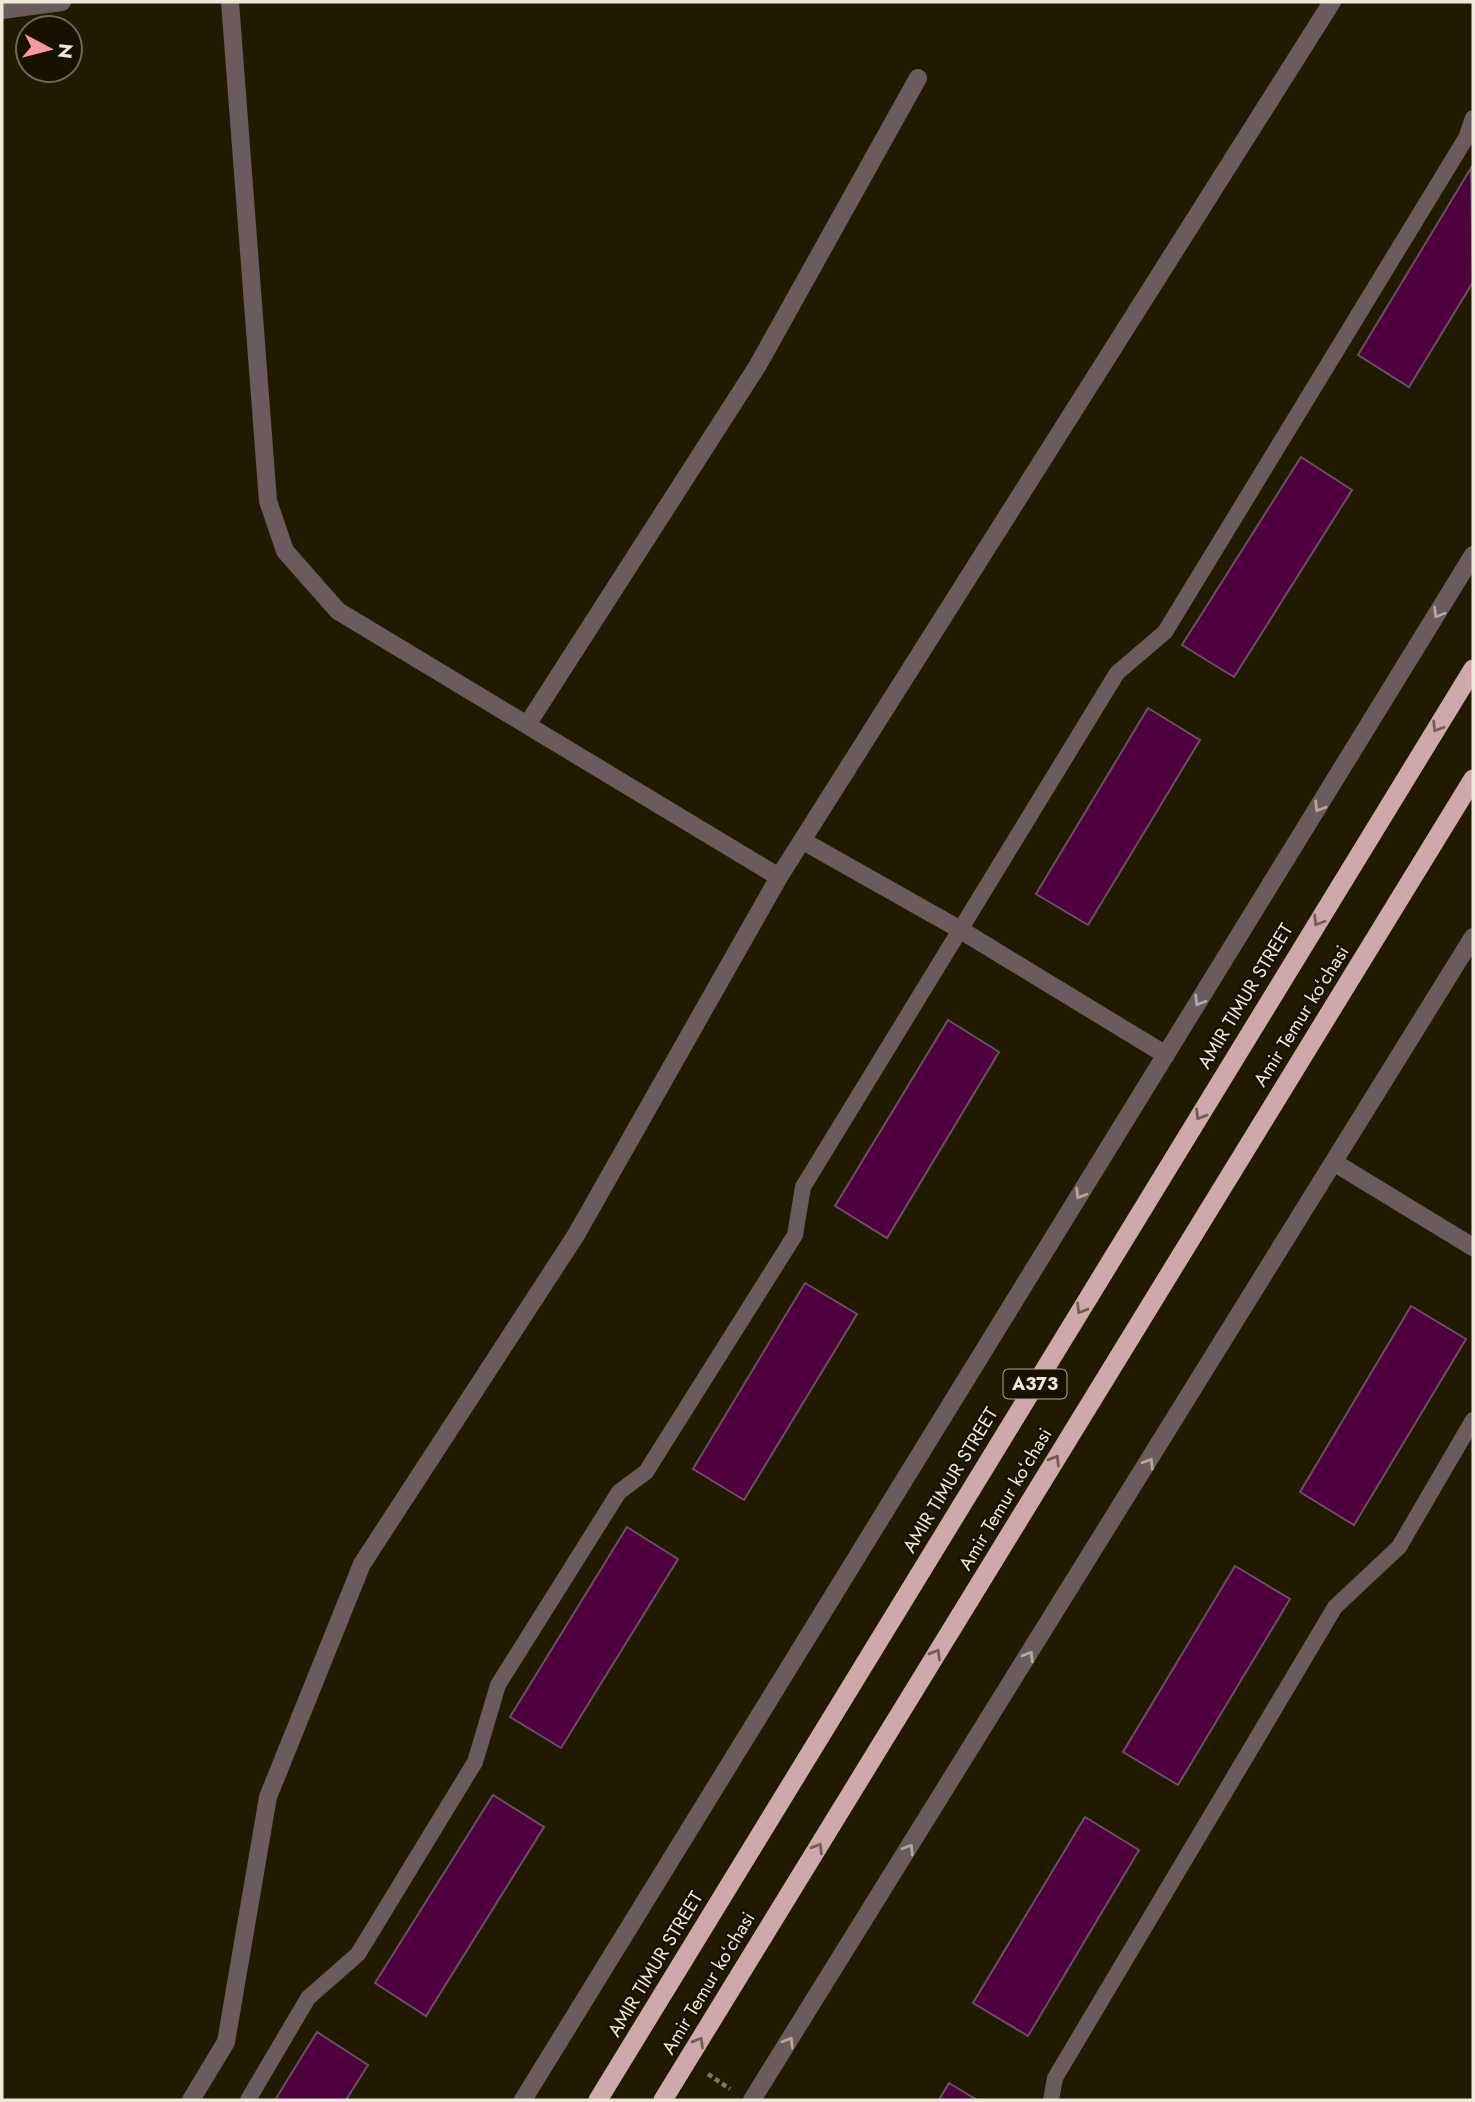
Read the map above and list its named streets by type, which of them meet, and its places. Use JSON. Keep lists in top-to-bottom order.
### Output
{
  "streets": {
    "highway": ["AMIR TIMUR STREET", "Amir Temur koʻchasi", "A373"]
  },
  "one_way": ["AMIR TIMUR STREET", "Amir Temur koʻchasi"],
  "north": "right"
}
